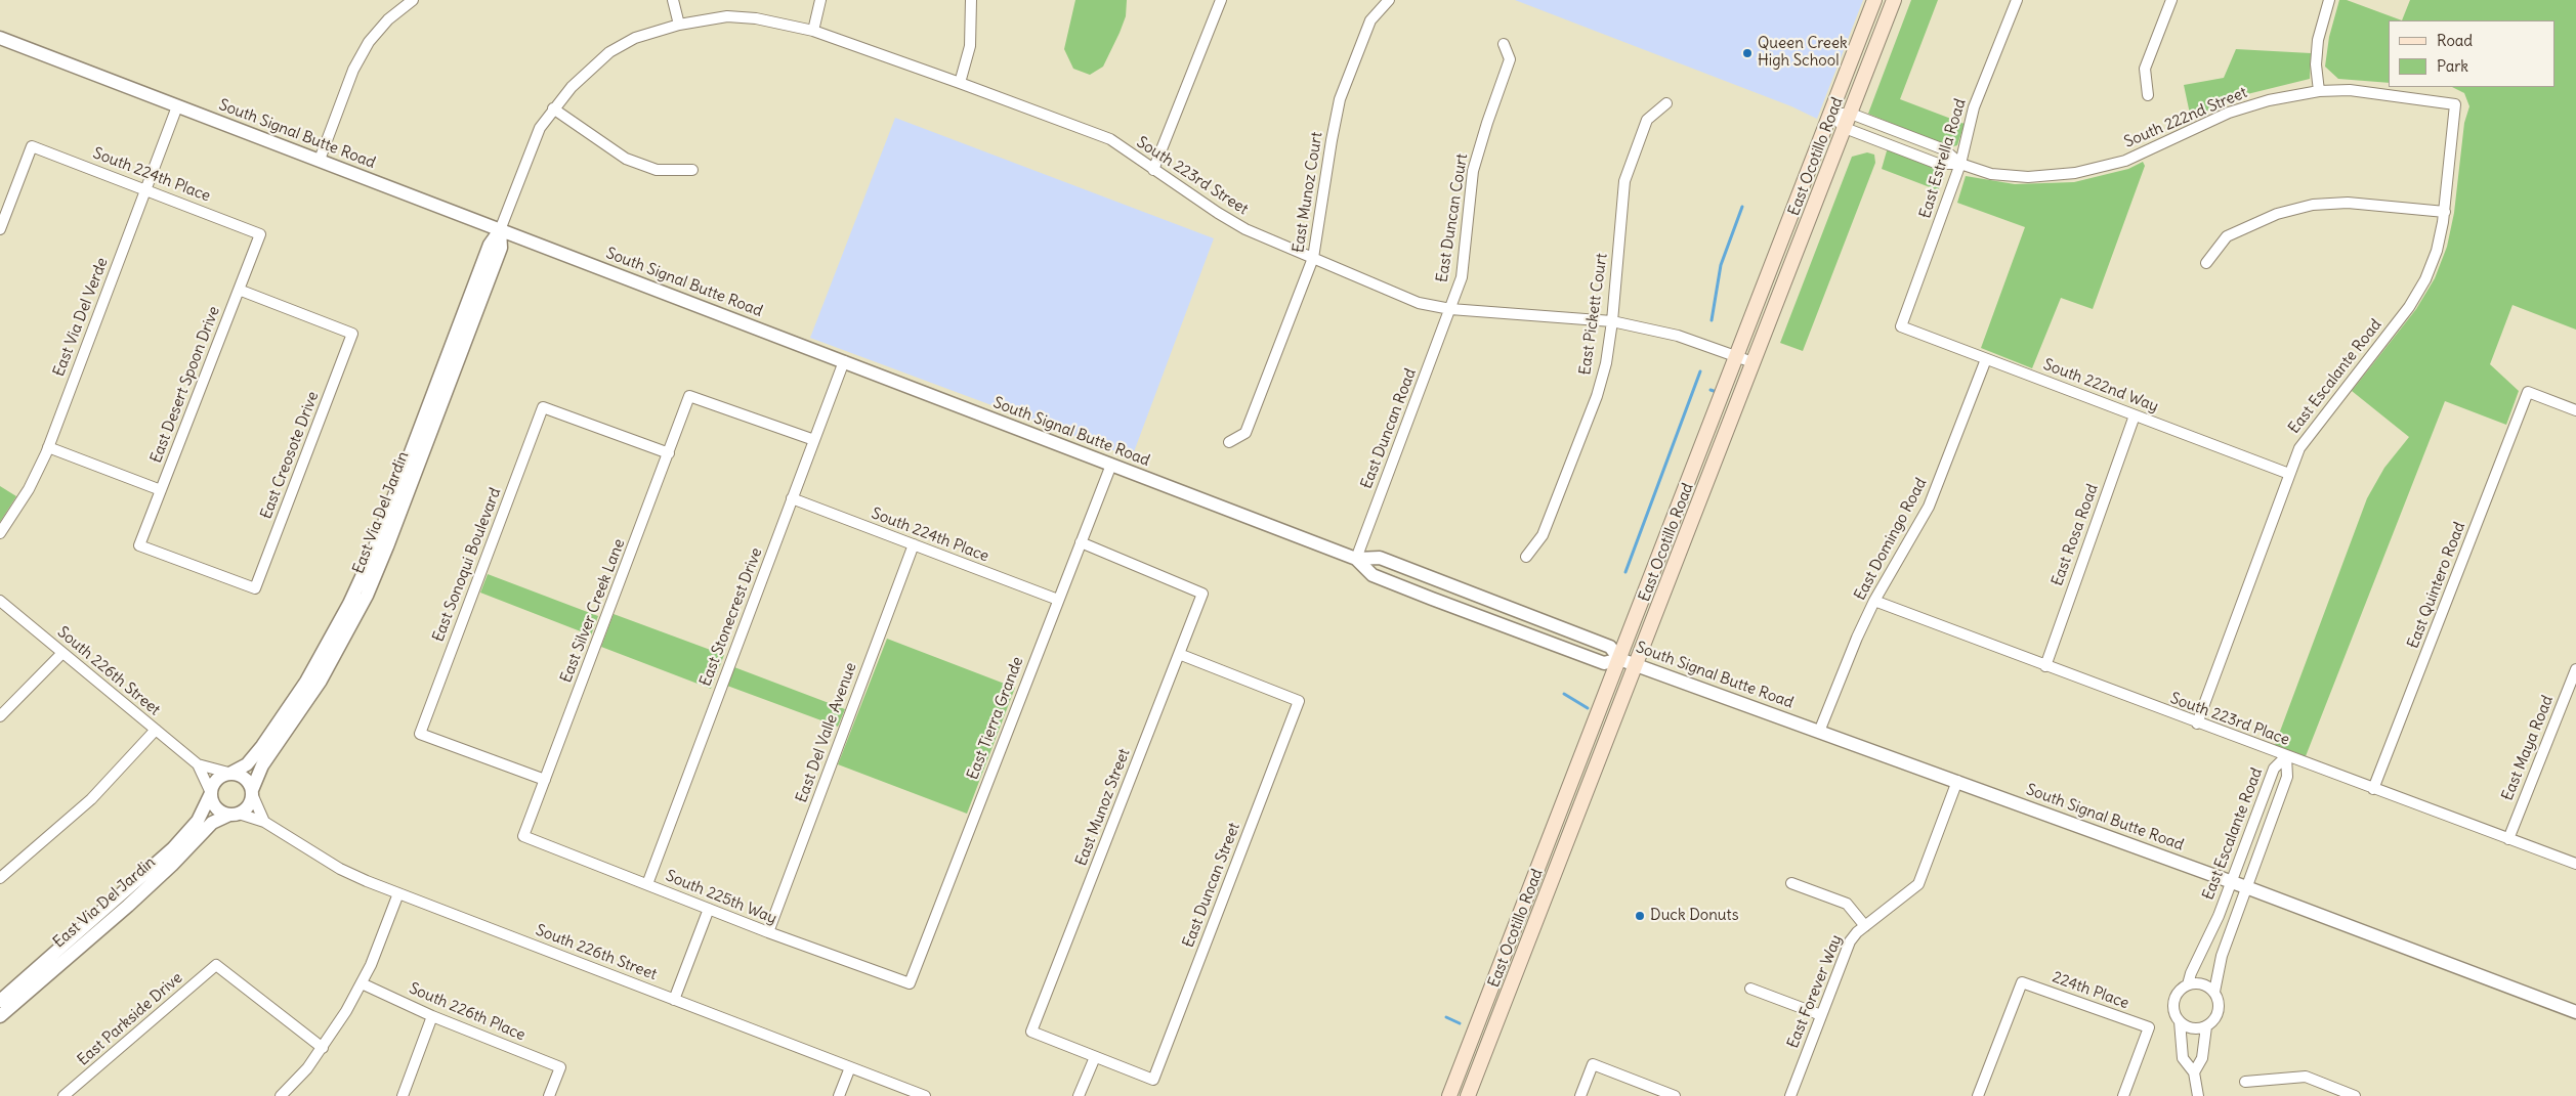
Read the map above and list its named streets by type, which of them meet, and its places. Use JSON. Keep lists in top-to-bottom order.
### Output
{
  "streets": {
    "main road": ["East Ocotillo Road"],
    "street": [
      "South 222nd Street",
      "South Signal Butte Road",
      "East Estrella Road",
      "South 224th Place",
      "South 223rd Street",
      "East Munoz Court",
      "East Duncan Court",
      "East Pickett Court",
      "East Via Del Verde",
      "East Escalante Road",
      "East Desert Spoon Drive",
      "South 222nd Way",
      "East Duncan Road",
      "East Creosote Drive",
      "East Via Del Jardin",
      "East Rosa Road",
      "East Domingo Road",
      "East Sonoqui Boulevard",
      "East Quintero Road",
      "East Silver Creek Lane",
      "East Stonecrest Drive",
      "South 226th Street",
      "East Tierra Grande",
      "South 223rd Place",
      "East Del Valle Avenue",
      "East Maya Road",
      "East Munoz Street",
      "East Duncan Street",
      "South 225th Way",
      "224th Place",
      "East Forever Way",
      "South 226th Place",
      "East Parkside Drive"
    ]
  },
  "crossings": [
    ["South 222nd Street", "East Ocotillo Road"],
    ["South 222nd Street", "East Estrella Road"],
    ["South 222nd Street", "East Escalante Road"],
    ["South Signal Butte Road", "East Ocotillo Road"],
    ["South Signal Butte Road", "East Via Del Verde"],
    ["South Signal Butte Road", "East Escalante Road"],
    ["South Signal Butte Road", "East Duncan Road"],
    ["South Signal Butte Road", "East Via Del Jardin"],
    ["South Signal Butte Road", "East Domingo Road"],
    ["South Signal Butte Road", "East Stonecrest Drive"],
    ["South Signal Butte Road", "East Tierra Grande"],
    ["South Signal Butte Road", "East Forever Way"],
    ["East Ocotillo Road", "South 223rd Street"],
    ["East Estrella Road", "South 222nd Way"],
    ["South 224th Place", "East Via Del Verde"],
    ["South 224th Place", "East Desert Spoon Drive"],
    ["South 224th Place", "East Stonecrest Drive"],
    ["South 224th Place", "East Tierra Grande"],
    ["South 224th Place", "East Del Valle Avenue"],
    ["South 223rd Street", "East Munoz Court"],
    ["South 223rd Street", "East Duncan Court"],
    ["South 223rd Street", "East Pickett Court"],
    ["South 223rd Street", "East Duncan Road"],
    ["South 223rd Street", "East Via Del Jardin"],
    ["East Duncan Court", "East Duncan Road"],
    ["East Escalante Road", "South 222nd Way"],
    ["East Escalante Road", "South 223rd Place"],
    ["East Desert Spoon Drive", "East Creosote Drive"],
    ["South 222nd Way", "East Rosa Road"],
    ["South 222nd Way", "East Domingo Road"],
    ["East Via Del Jardin", "South 226th Street"],
    ["East Rosa Road", "South 223rd Place"],
    ["East Domingo Road", "South 223rd Place"],
    ["East Sonoqui Boulevard", "East Silver Creek Lane"],
    ["East Quintero Road", "South 223rd Place"],
    ["East Silver Creek Lane", "East Stonecrest Drive"],
    ["East Silver Creek Lane", "South 225th Way"],
    ["East Stonecrest Drive", "South 225th Way"],
    ["East Tierra Grande", "East Munoz Street"],
    ["East Tierra Grande", "South 225th Way"],
    ["South 223rd Place", "East Maya Road"],
    ["East Del Valle Avenue", "South 225th Way"],
    ["East Munoz Street", "East Duncan Street"]
  ],
  "places": ["Queen Creek High School", "Duck Donuts"],
  "legend": ["Road", "Park"]
}
